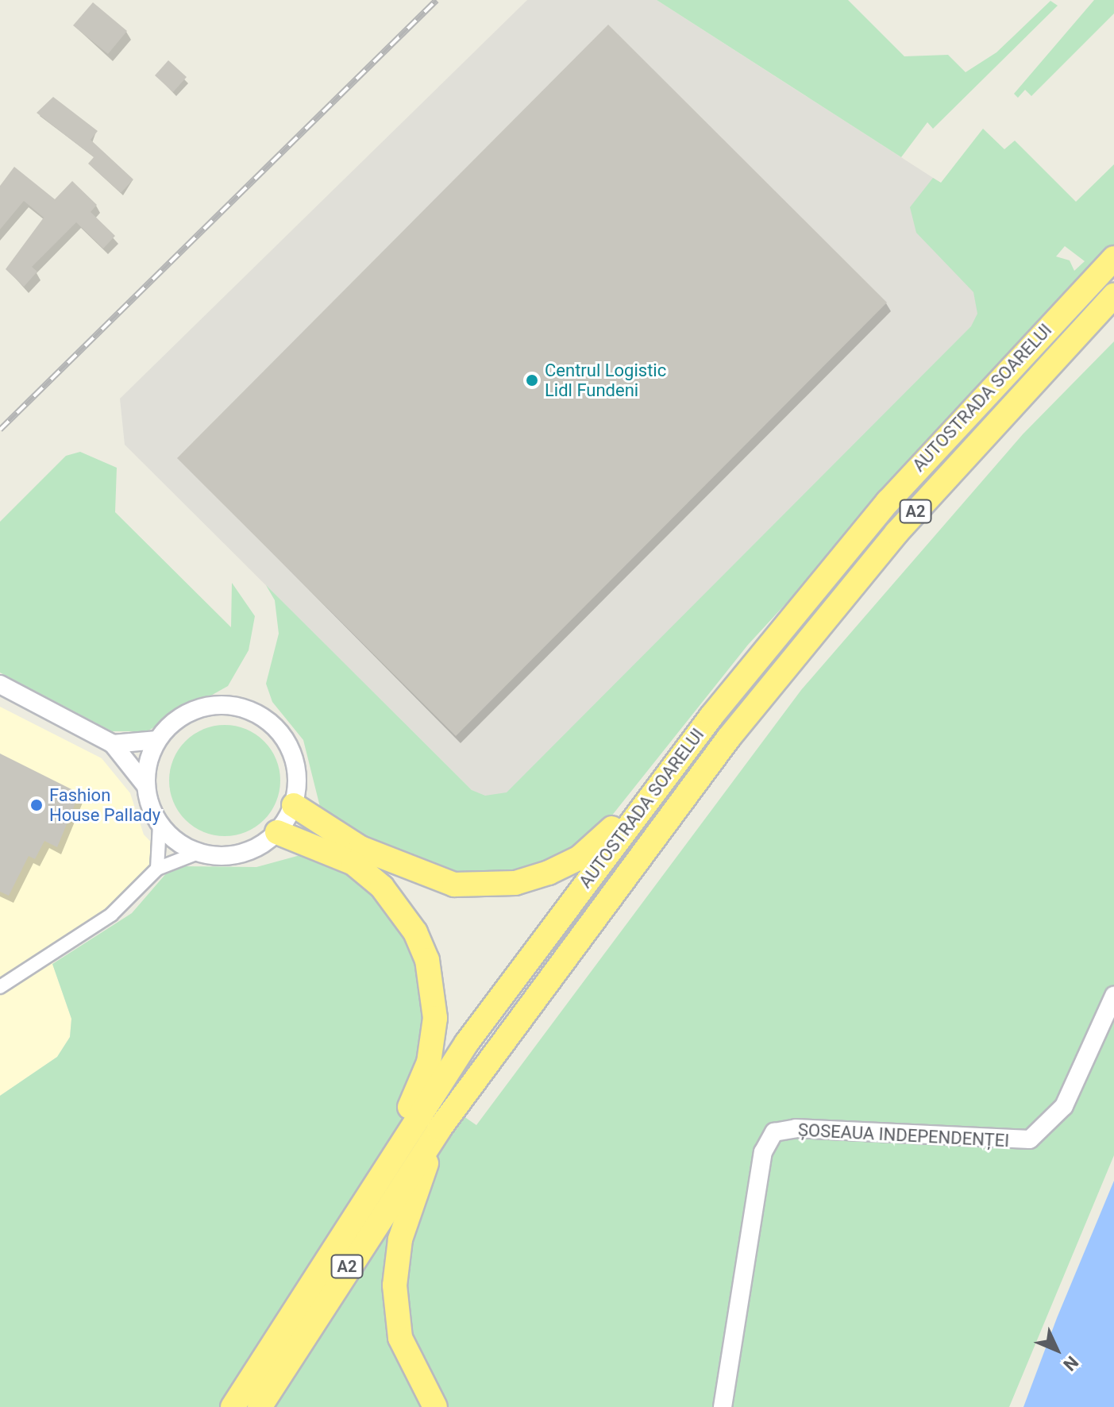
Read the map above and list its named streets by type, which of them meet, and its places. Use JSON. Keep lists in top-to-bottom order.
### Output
{
  "streets": {
    "highway": ["AUTOSTRADA SOARELUI", "A2"],
    "street": ["ȘOSEAUA INDEPENDENȚEI"]
  },
  "places": ["Centrul Logistic Lidl Fundeni", "Fashion House Pallady"],
  "north": "bottom right"
}
